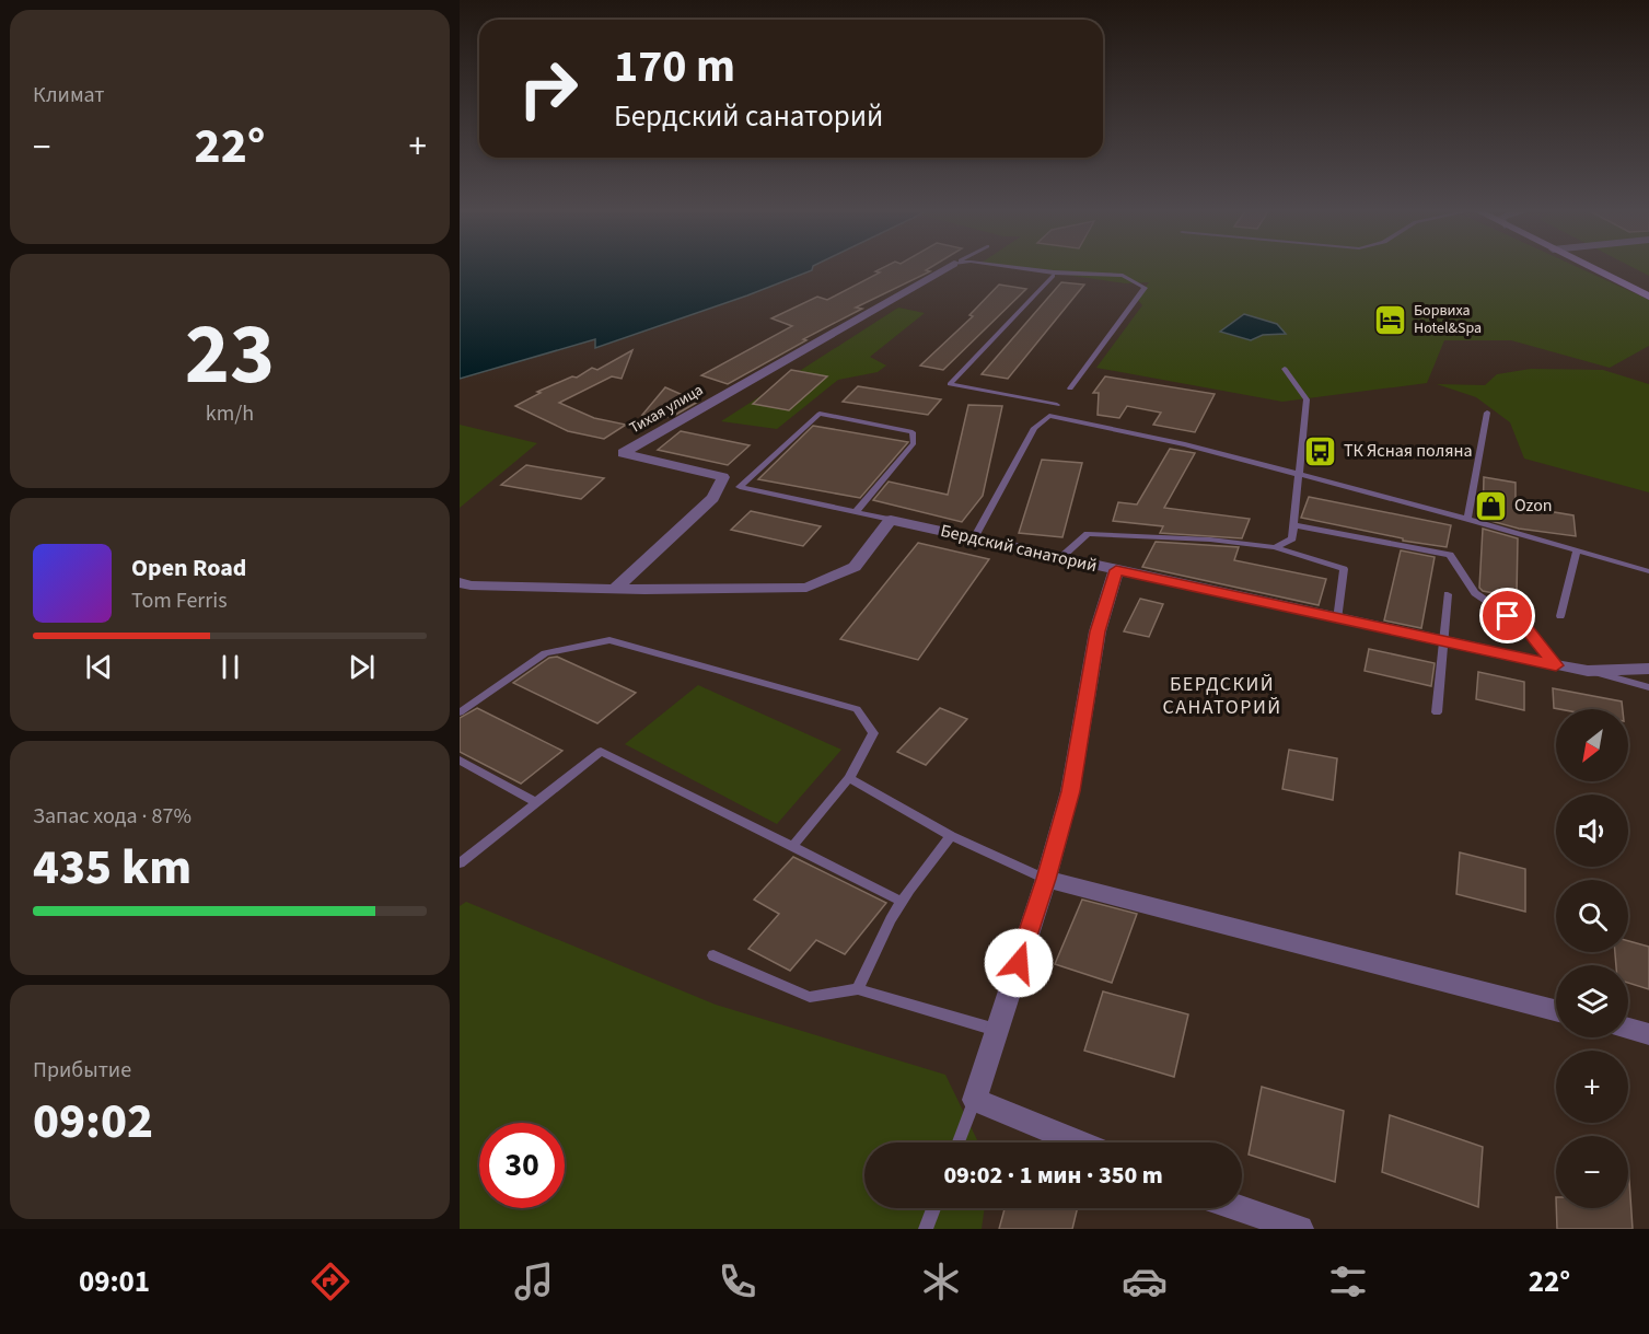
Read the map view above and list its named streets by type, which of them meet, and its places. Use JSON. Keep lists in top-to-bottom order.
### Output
{
  "streets": {
    "street": ["Тихая улица", "Бердский санаторий"]
  },
  "districts": ["БЕРДСКИЙ САНАТОРИЙ"],
  "places": {
    "hotel": ["Борвиха Hotel&Spa"],
    "bus stop": ["ТК Ясная поляна"],
    "shop": ["Ozon"]
  },
  "north": "bottom left",
  "page": {
    "tile": [
      "Климат",
      ["23", "km/h"],
      ["Запас хода · 87%", "435 km"],
      ["Прибытие", "09:02"]
    ],
    "turn": ["170 m", "Бердский санаторий"],
    "heat": ["−", "22°", "+"],
    "song": ["Open Road", "Tom Ferris"],
    "map_buttons": ["+", "−"],
    "limit": "30",
    "trip": "09:02 · 1 мин · 350 m",
    "tabs": ["09:01", "22°"]
  }
}
